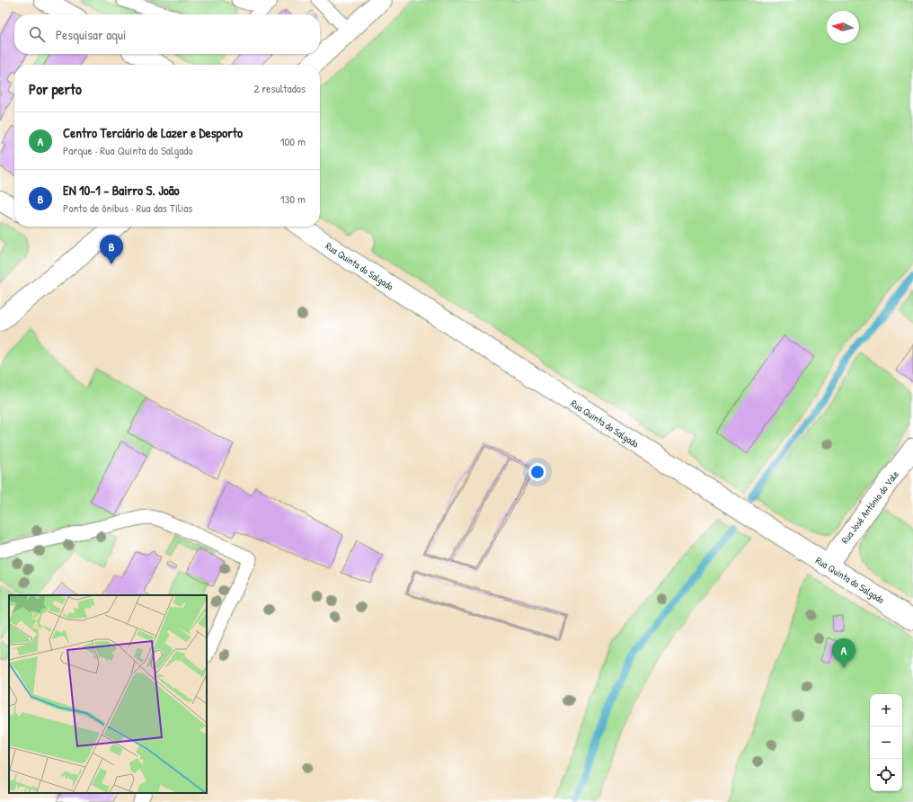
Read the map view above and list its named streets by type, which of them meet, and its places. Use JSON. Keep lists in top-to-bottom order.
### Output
{
  "streets": {
    "street": ["Rua Quinta do Salgado", "Rua José António do Vale"]
  },
  "crossings": [
    ["Rua Quinta do Salgado", "Rua José António do Vale"]
  ],
  "north": "left",
  "page": {
    "search": "Pesquisar aqui",
    "heading": ["Por perto", "2 resultados"],
    "list": [
      {
        "mark": "A",
        "name": "Centro Terciário de Lazer e Desporto",
        "note": "Parque · Rua Quinta do Salgado",
        "value": "100 m"
      },
      {
        "mark": "B",
        "name": "EN 10-1 - Bairro S. João",
        "note": "Ponto de ônibus · Rua das Tílias",
        "value": "130 m"
      }
    ],
    "pins": ["B", "A"],
    "map_buttons": ["+", "−"]
  }
}
